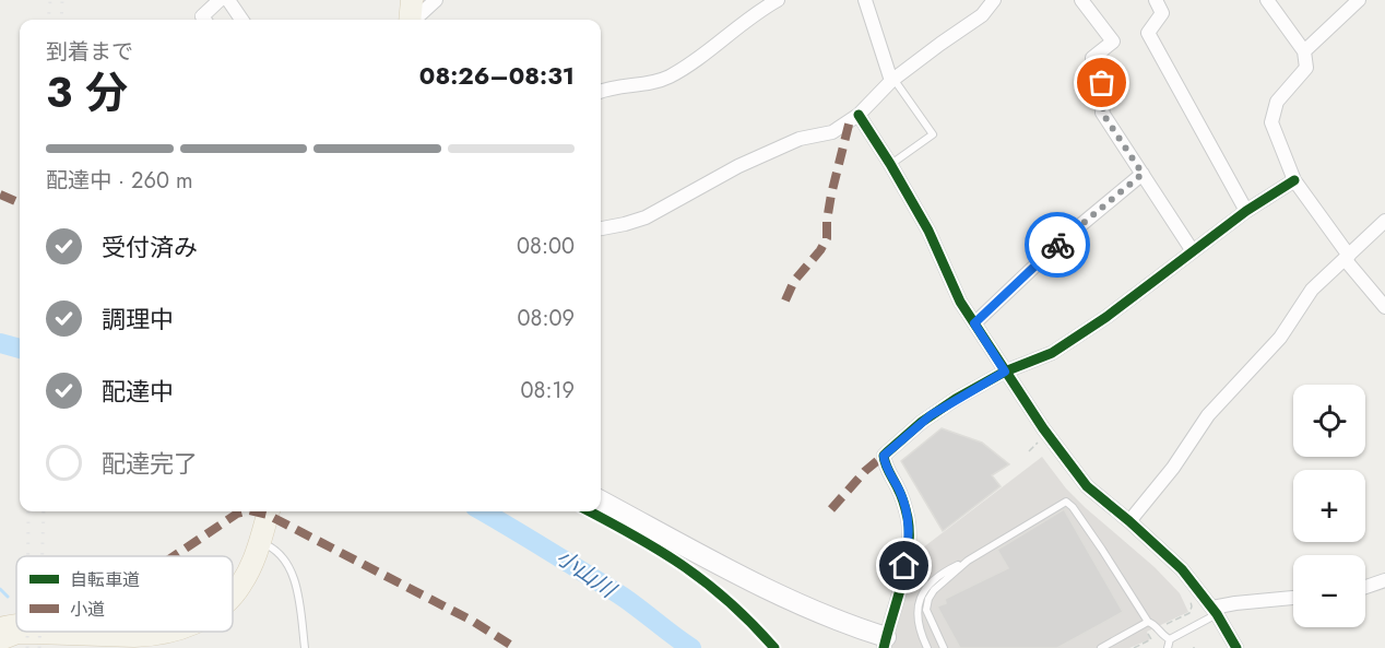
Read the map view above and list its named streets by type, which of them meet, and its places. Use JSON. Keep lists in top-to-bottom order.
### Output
{
  "water": ["小山川"],
  "legend": ["自転車道", "小道"],
  "page": {
    "heading": ["3 分", "到着まで", "08:26–08:31"],
    "bar": "配達中 · 260 m",
    "list": [
      ["受付済み", "08:00"],
      ["調理中", "08:09"],
      ["配達中", "08:19"],
      "配達完了"
    ],
    "map_buttons": ["+", "−"]
  }
}
